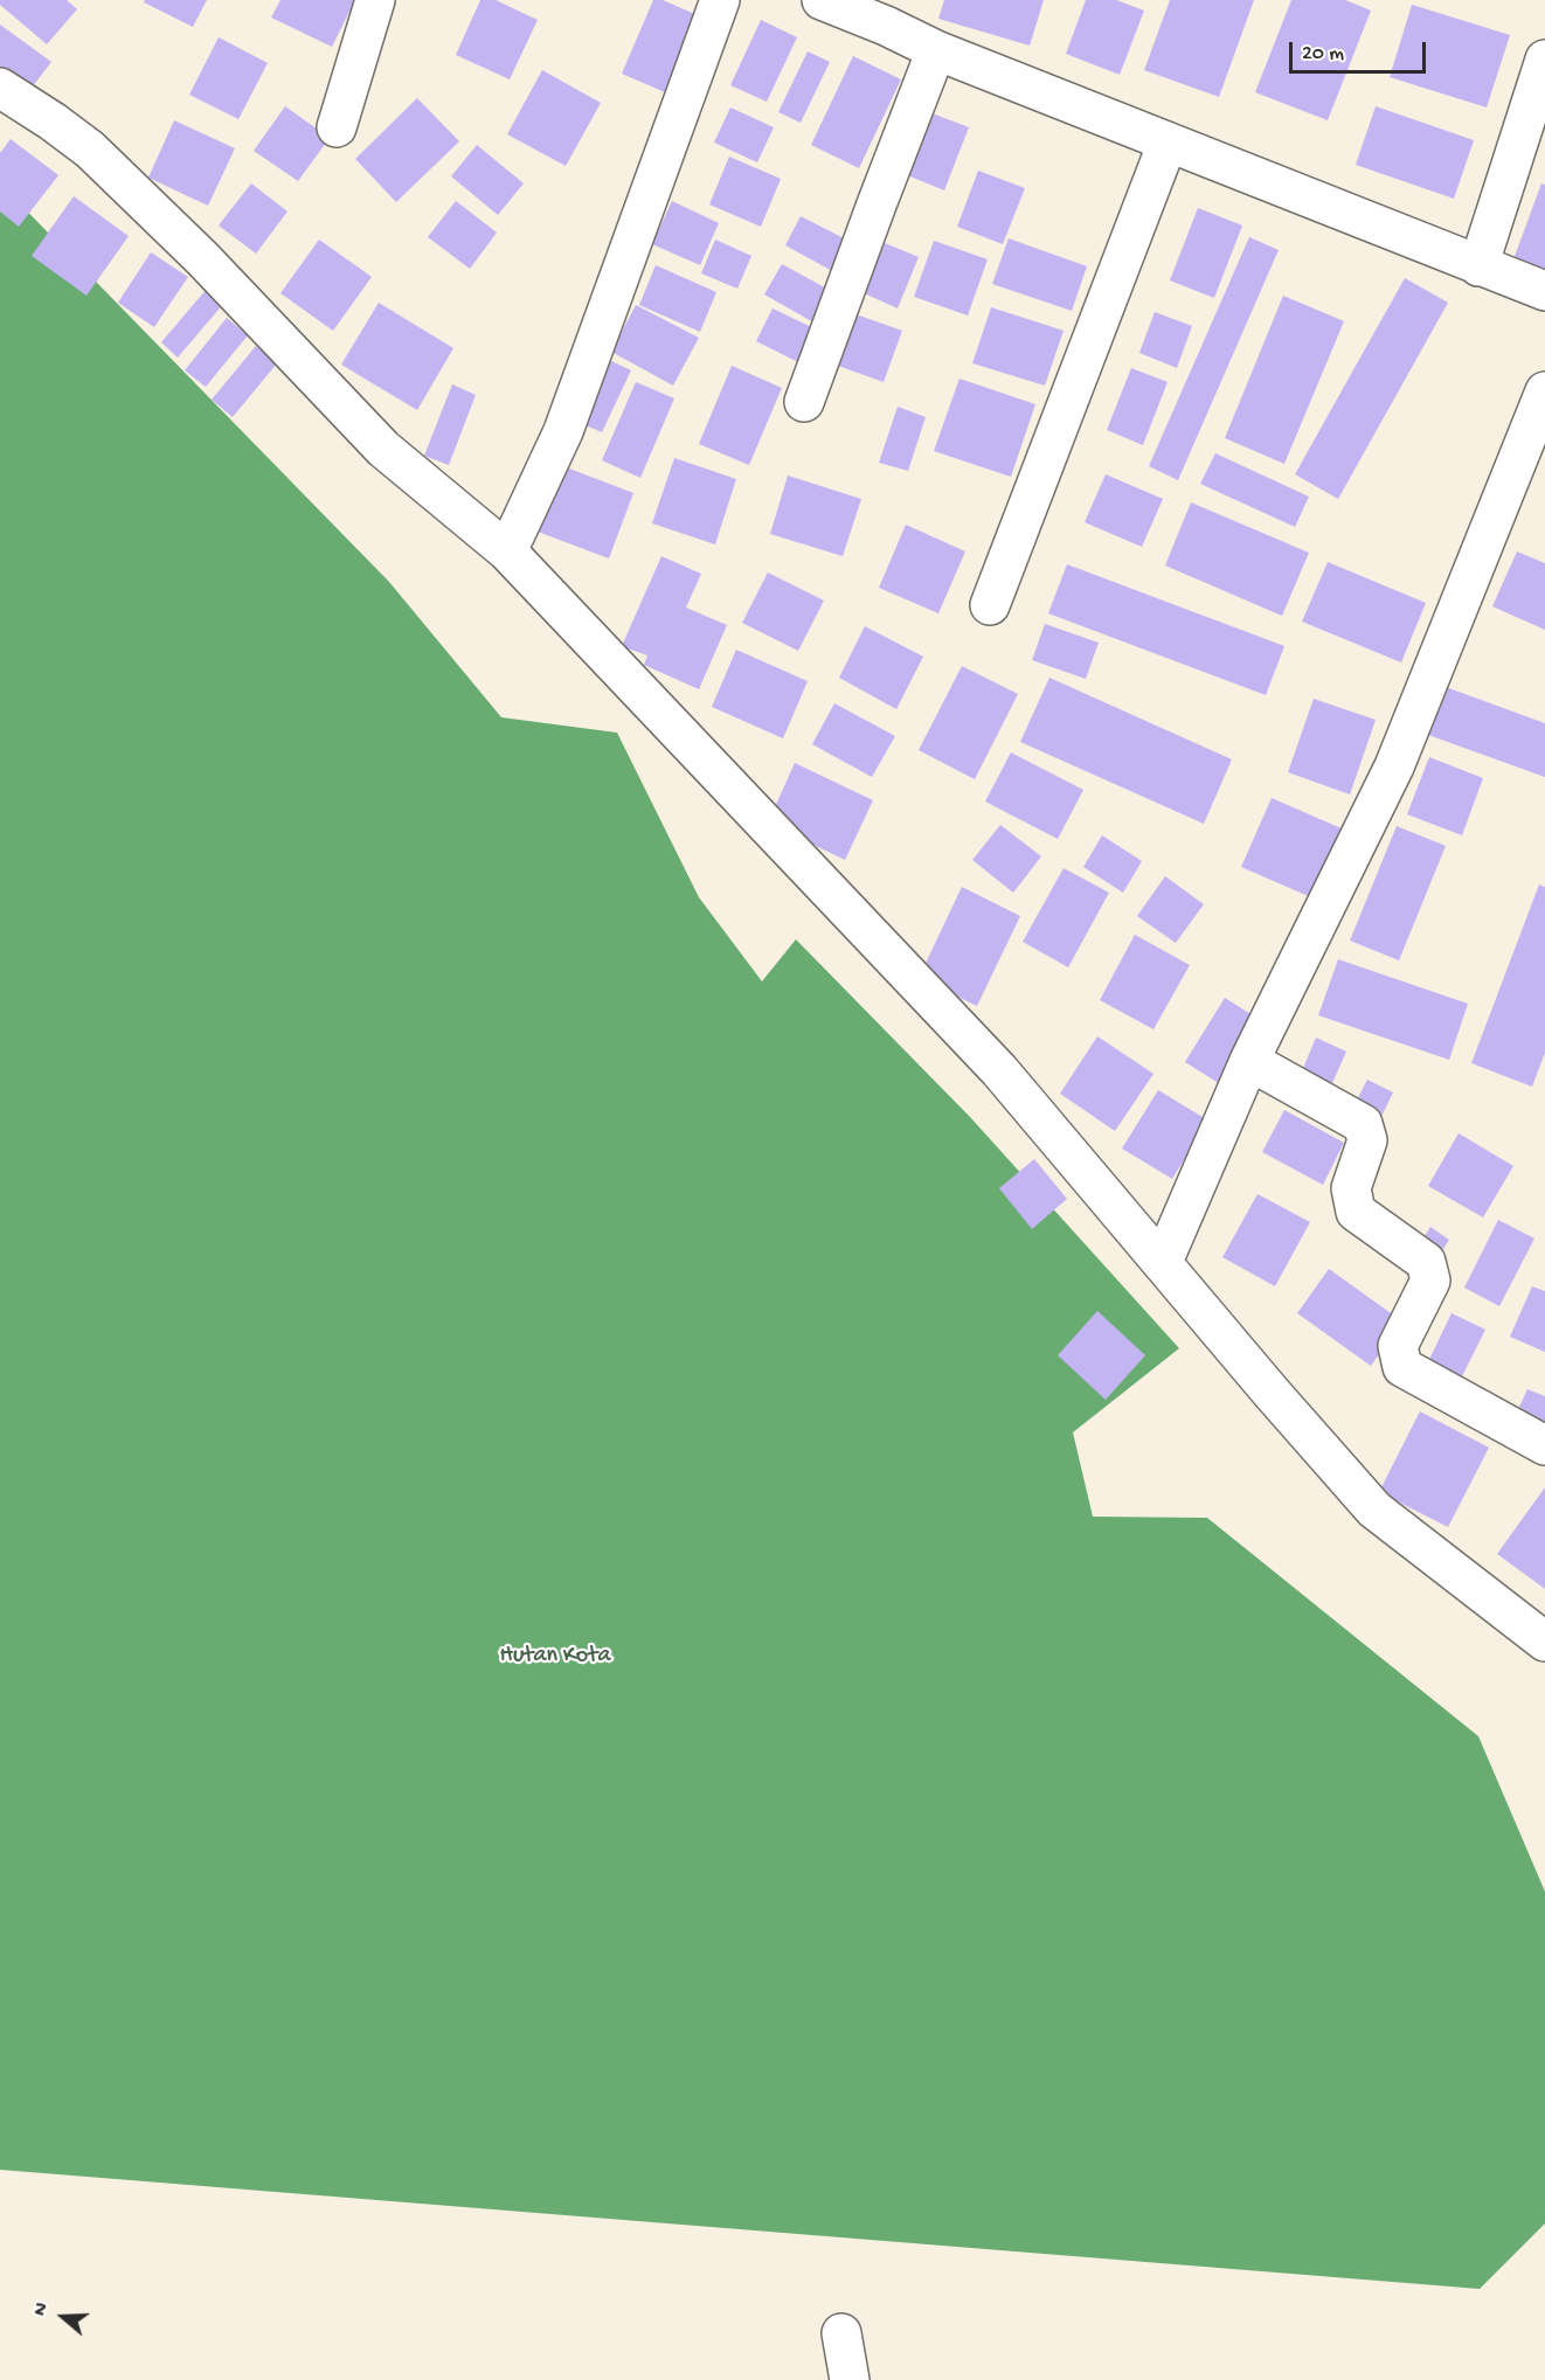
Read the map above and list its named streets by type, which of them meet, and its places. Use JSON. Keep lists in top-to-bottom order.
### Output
{
  "parks": ["Hutan Kota"],
  "scale_bar": "20 m",
  "north": "left"
}
